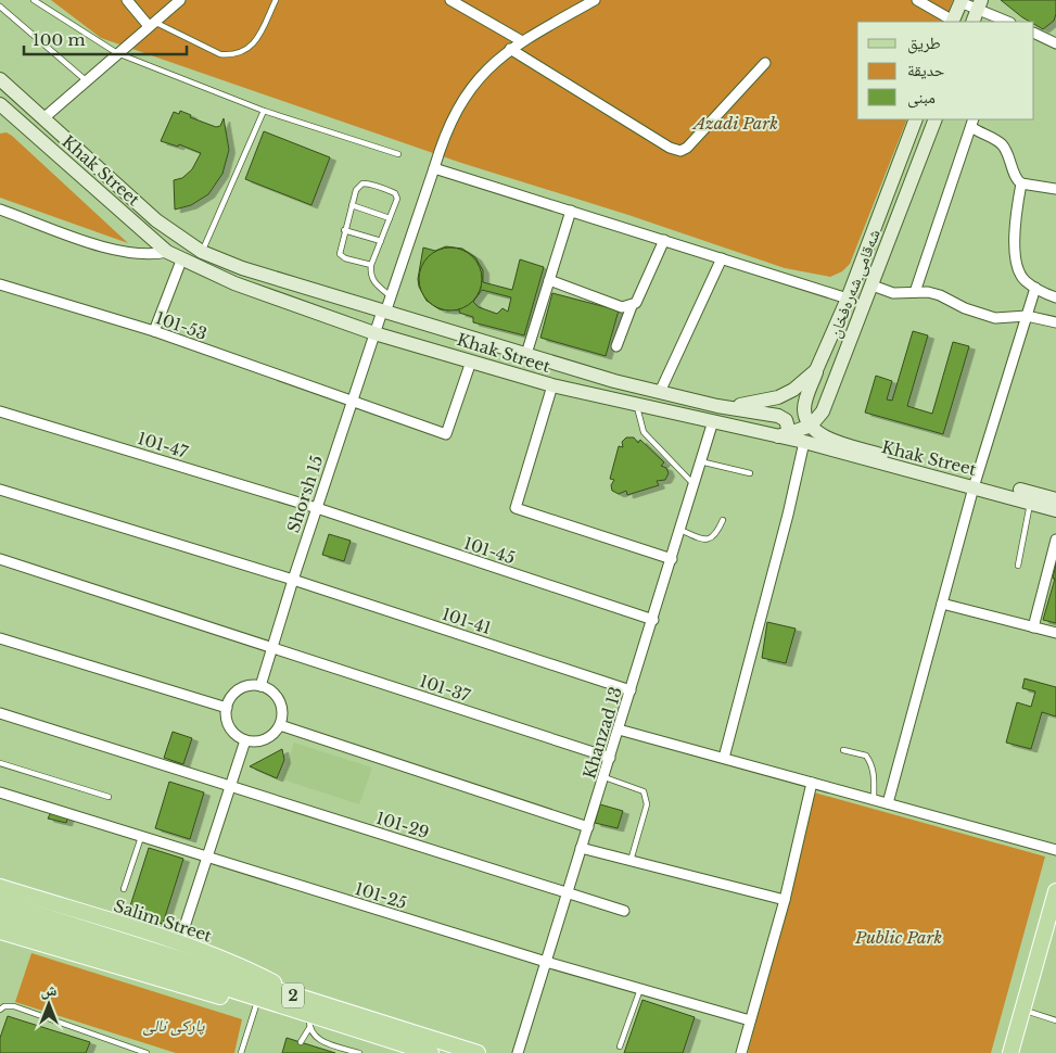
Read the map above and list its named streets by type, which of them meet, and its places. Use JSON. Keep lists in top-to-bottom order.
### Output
{
  "streets": {
    "main road": [
      "Khak Street",
      "شەقامی شەرەفخان",
      "Salim Street",
      "2"
    ],
    "street": [
      "101-53",
      "101-47",
      "Shorsh 15",
      "101-45",
      "101-41",
      "101-37",
      "Khanzad 13",
      "101-29",
      "101-25"
    ]
  },
  "crossings": [
    ["Khak Street", "101-53"],
    ["Khak Street", "Shorsh 15"],
    ["Khak Street", "Khanzad 13"],
    ["101-53", "Shorsh 15"],
    ["101-47", "Shorsh 15"],
    ["101-47", "101-45"],
    ["Shorsh 15", "101-45"],
    ["Shorsh 15", "101-41"],
    ["Shorsh 15", "101-37"],
    ["101-45", "Khanzad 13"],
    ["101-41", "Khanzad 13"],
    ["101-37", "Khanzad 13"],
    ["Khanzad 13", "101-29"],
    ["Khanzad 13", "101-25"]
  ],
  "parks": ["Azadi Park", "Public Park", "پارکی نالی"],
  "legend": ["طريق", "حديقة", "مبنى"],
  "scale_bar": "100 m",
  "north": "top"
}
